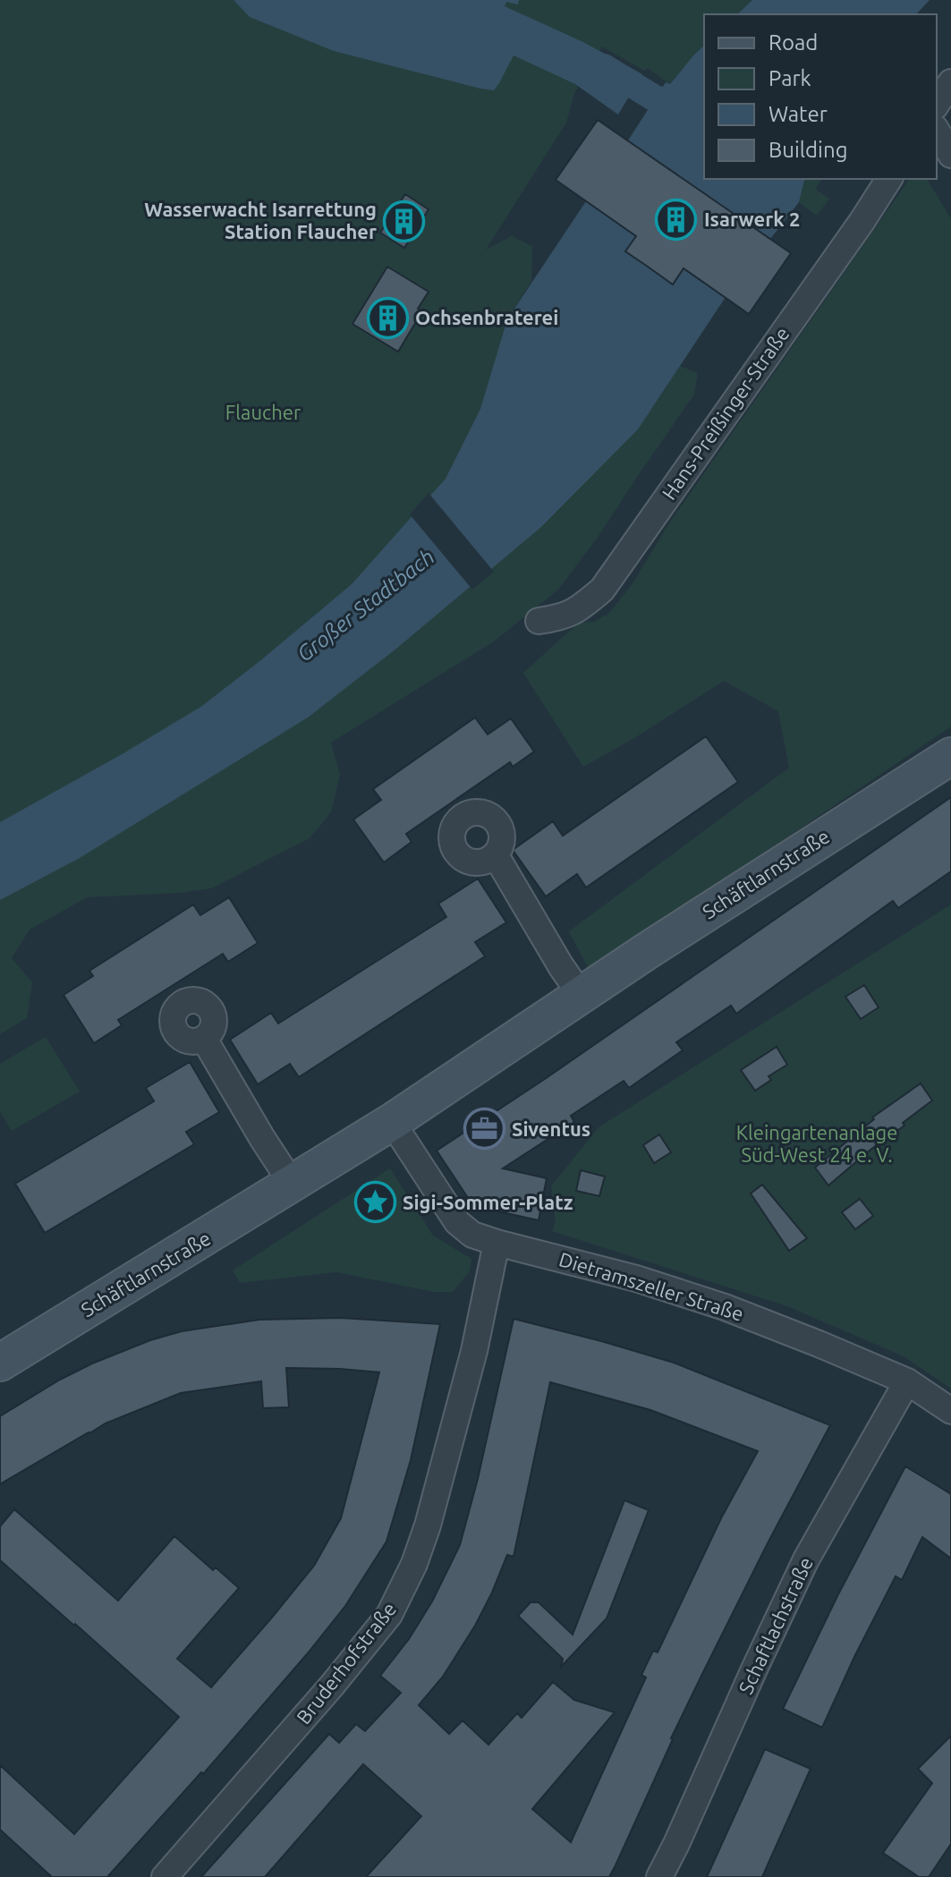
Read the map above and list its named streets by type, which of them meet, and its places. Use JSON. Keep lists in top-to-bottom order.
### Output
{
  "streets": {
    "street": [
      "Hans-Preißinger-Straße",
      "Schäftlarnstraße",
      "Dietramszeller Straße",
      "Schaftlachstraße",
      "Bruderhofstraße"
    ]
  },
  "crossings": [
    ["Schäftlarnstraße", "Dietramszeller Straße"],
    ["Dietramszeller Straße", "Schaftlachstraße"],
    ["Dietramszeller Straße", "Bruderhofstraße"]
  ],
  "water": ["Großer Stadtbach"],
  "parks": ["Flaucher", "Kleingartenanlage Süd-West 24 e. V."],
  "places": {
    "building": ["Isarwerk 2", "Wasserwacht Isarrettung Station Flaucher", "Ochsenbraterei"],
    "office": ["Siventus"],
    "place": ["Sigi-Sommer-Platz"]
  },
  "legend": [
    "Road",
    "Park",
    "Water",
    "Building"
  ]
}
